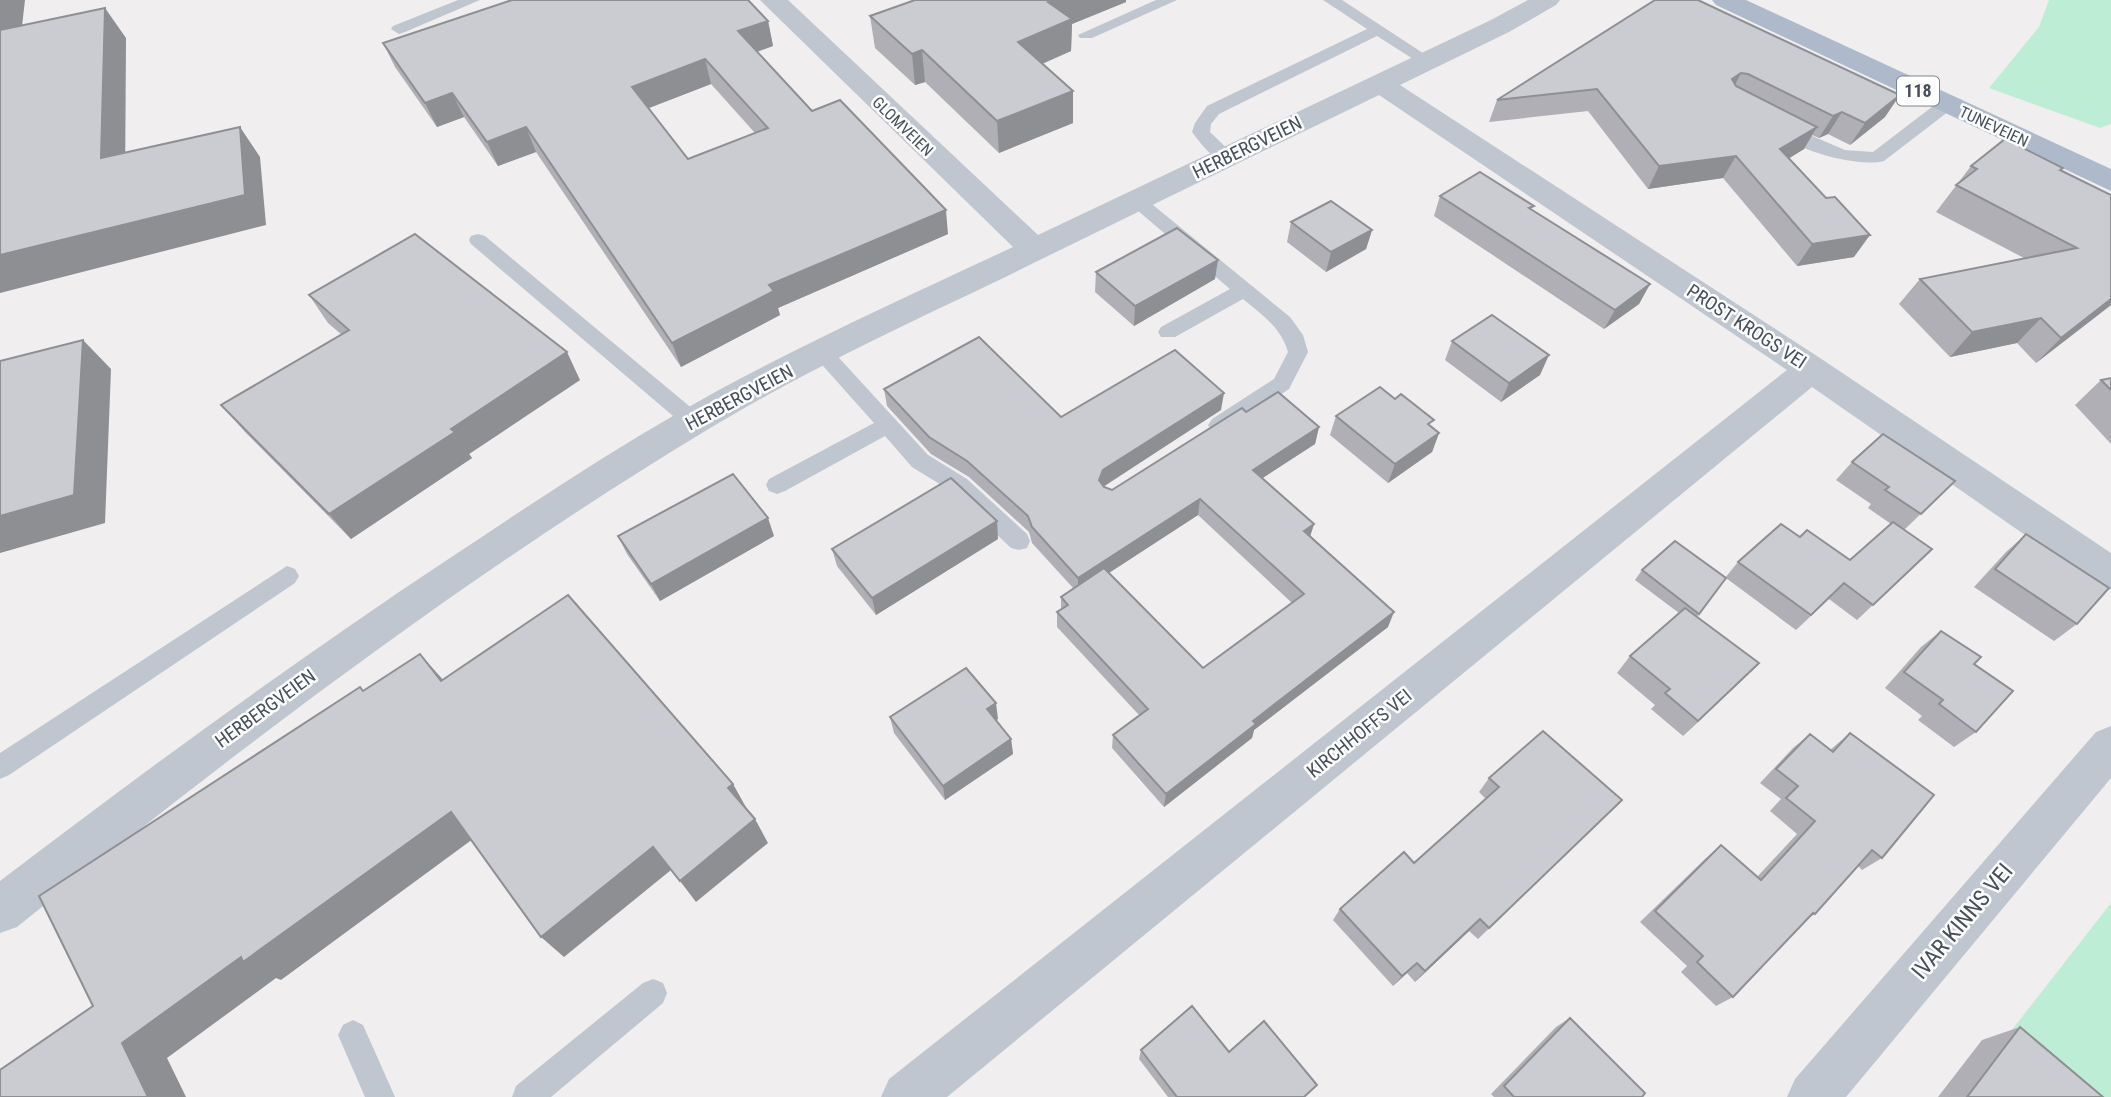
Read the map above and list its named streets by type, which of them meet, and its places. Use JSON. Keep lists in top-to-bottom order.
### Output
{
  "streets": {
    "main road": ["118", "TUNEVEIEN"],
    "street": [
      "GLOMVEIEN",
      "HERBERGVEIEN",
      "PROST KROGS VEI",
      "KIRCHHOFFS VEI",
      "IVAR KINNS VEI"
    ]
  },
  "crossings": [
    ["GLOMVEIEN", "HERBERGVEIEN"],
    ["HERBERGVEIEN", "PROST KROGS VEI"],
    ["PROST KROGS VEI", "KIRCHHOFFS VEI"]
  ]
}
